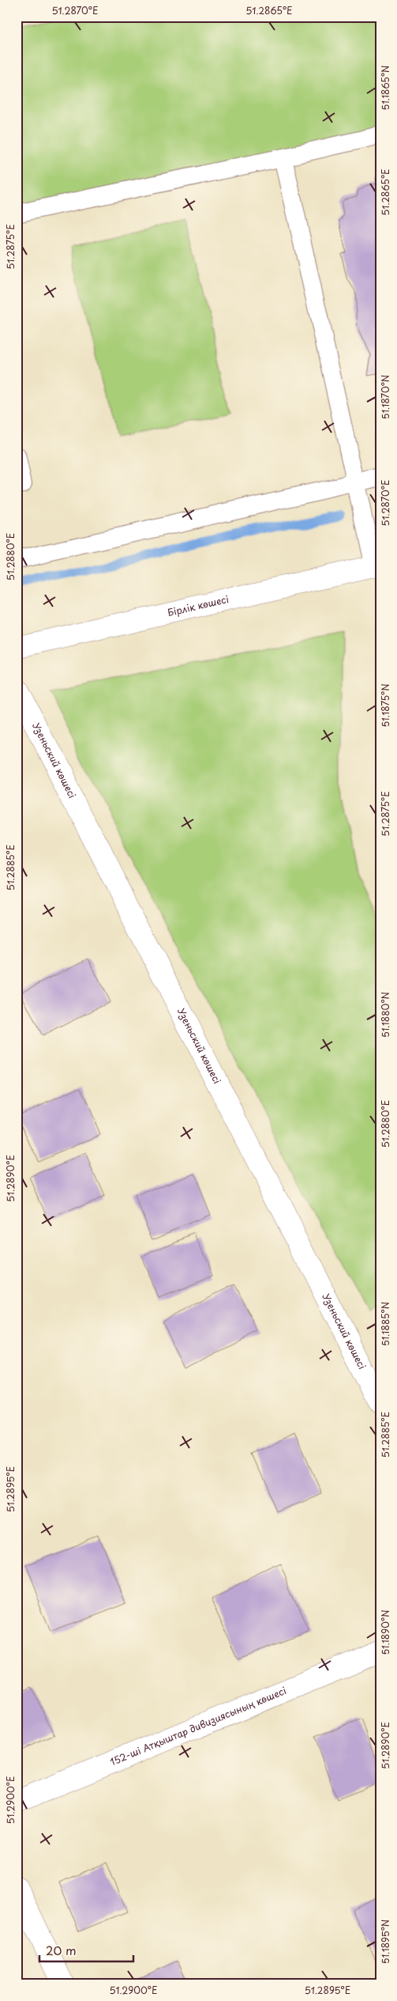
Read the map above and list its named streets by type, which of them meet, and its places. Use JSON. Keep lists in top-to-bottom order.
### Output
{
  "streets": {
    "street": ["Бірлік көшесі", "Узеньский көшесі", "152-ші Атқыштар дивизиясының көшесі"]
  },
  "scale_bar": "20 m",
  "coordinates": [
    "51.2870°E",
    "51.2865°E",
    "51.1865°N",
    "51.2875°E",
    "51.1870°N",
    "51.2880°E",
    "51.1875°N",
    "51.2885°E",
    "51.1880°N",
    "51.2890°E",
    "51.1885°N",
    "51.2895°E",
    "51.1890°N",
    "51.2900°E",
    "51.1895°N"
  ]
}
